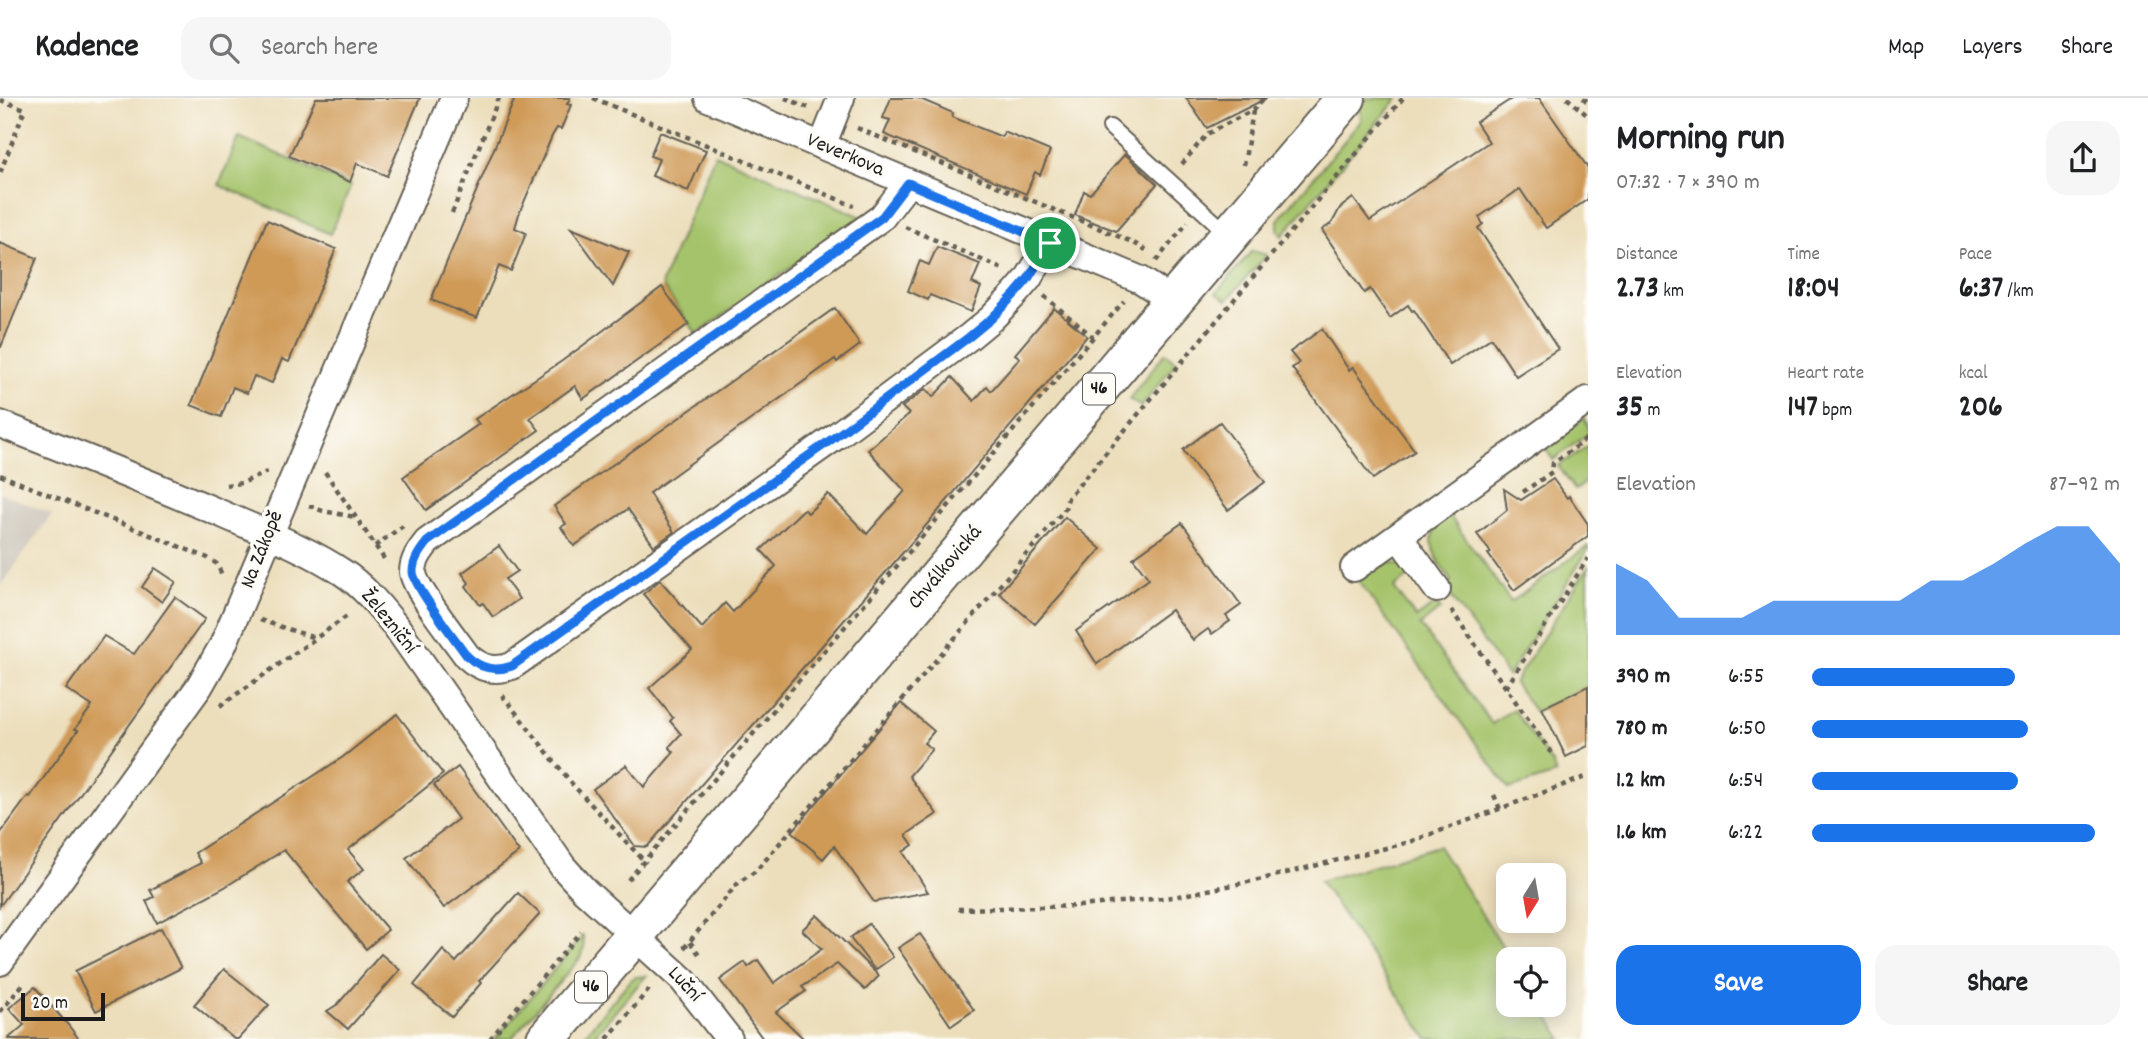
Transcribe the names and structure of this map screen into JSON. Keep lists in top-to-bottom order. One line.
{"streets":{"main road":["46","Chválkovická"],"street":["Veverkova","Na Zákopě","Železniční","Luční"]},"crossings":[["Veverkova","Chválkovická"],["Na Zákopě","Železniční"],["Chválkovická","Železniční"],["Chválkovická","Luční"],["Železniční","Luční"]],"scale_bar":"20 m","north":"bottom","page":{"header":"Kadence","search":"Search here","nav":["Map","Layers","Share"],"heading":["Morning run","07:32 · 7 × 390 m"],"stats":[["Distance","2.73 km"],["Time","18:04"],["Pace","6:37 /km"],["Elevation","35 m"],["Heart rate","147 bpm"],["kcal","206"]],"chart":["Elevation","87–92 m"],"list":[{"name":"390 m","note":"6:55"},{"name":"780 m","note":"6:50"},{"name":"1.2 km","note":"6:54"},{"name":"1.6 km","note":"6:22"}],"buttons":["Save","Share"],"scale":"20 m"}}
